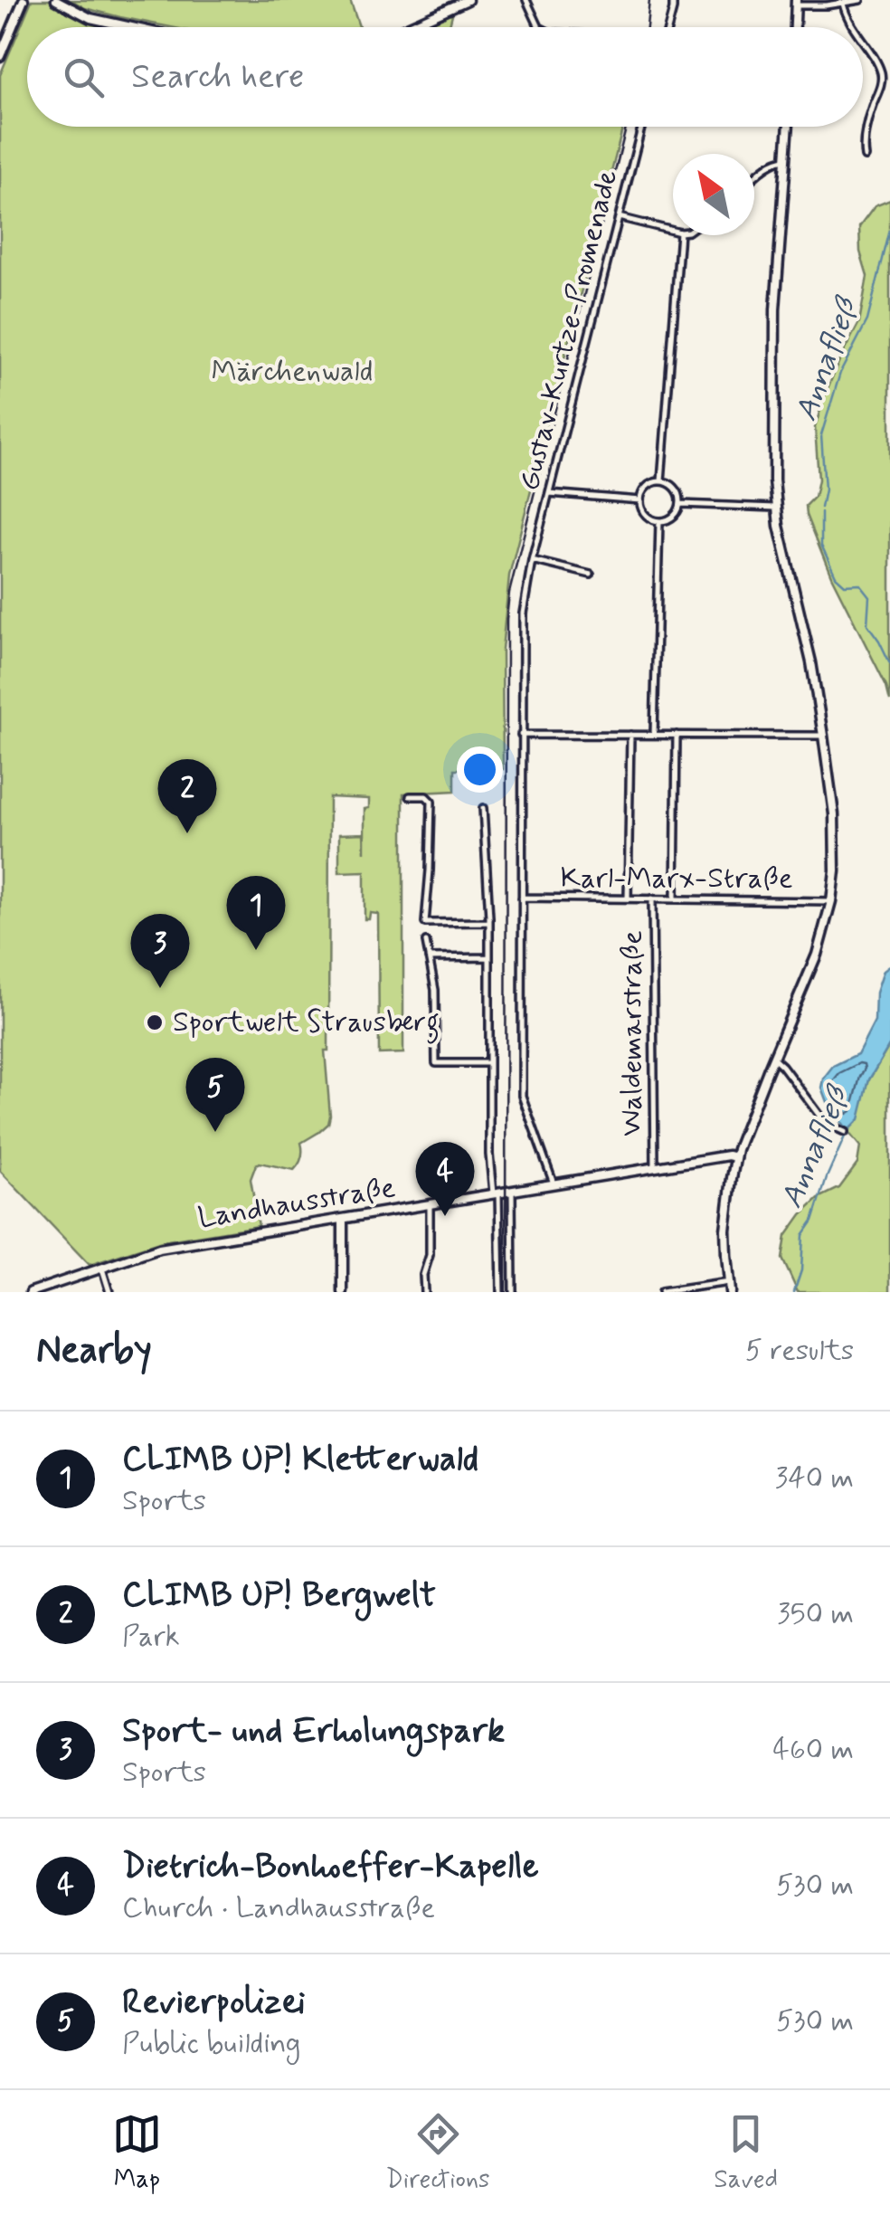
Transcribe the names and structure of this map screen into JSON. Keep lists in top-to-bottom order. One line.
{"streets":{"main road":["Landhausstraße"],"street":["Gustav-Kurtze-Promenade","Karl-Marx-Straße","Waldemarstraße"]},"crossings":[["Gustav-Kurtze-Promenade","Karl-Marx-Straße"],["Gustav-Kurtze-Promenade","Landhausstraße"],["Karl-Marx-Straße","Waldemarstraße"],["Waldemarstraße","Landhausstraße"]],"water":["Annafließ"],"parks":["Märchenwald"],"places":["Sportwelt Strausberg"],"north":"top left","page":{"search":"Search here","pins":["2","1","3","5","4"],"heading":["Nearby","5 results"],"list":[{"mark":"1","name":"CLIMB UP! Kletterwald","note":"Sports","value":"340 m"},{"mark":"2","name":"CLIMB UP! Bergwelt","note":"Park","value":"350 m"},{"mark":"3","name":"Sport- und Erholungspark","note":"Sports","value":"460 m"},{"mark":"4","name":"Dietrich-Bonhoeffer-Kapelle","note":"Church · Landhausstraße","value":"530 m"},{"mark":"5","name":"Revierpolizei","note":"Public building","value":"530 m"}],"nav":["Map","Directions","Saved"]}}
